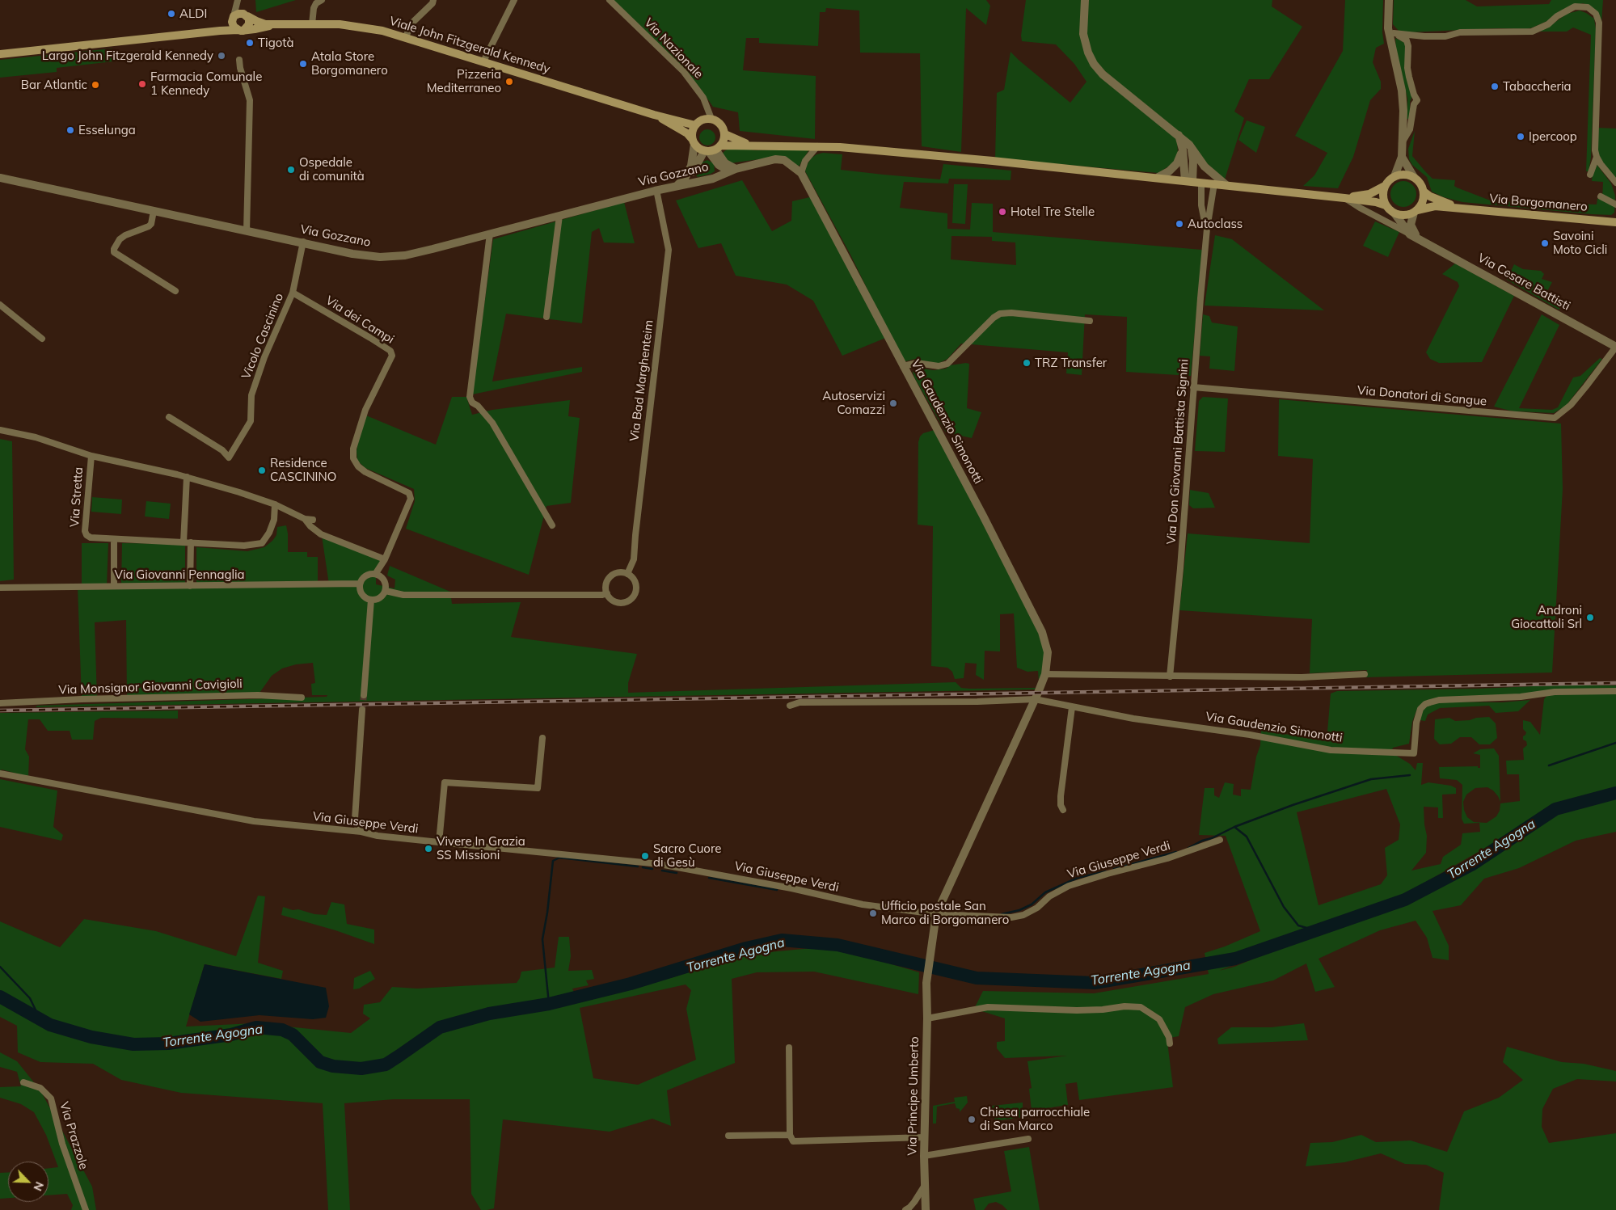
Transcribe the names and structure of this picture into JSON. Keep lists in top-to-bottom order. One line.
{"streets":{"main road":["Viale John Fitzgerald Kennedy","Via Borgomanero"],"street":["Via Nazionale","Via Gozzano","Via Cesare Battisti","Via dei Campi","Vicolo Cascinino","Via Bad Marghenteim","Via Donatori di Sangue","Via Gaudenzio Simonotti","Via Don Giovanni Battista Signini","Via Stretta","Via Giovanni Pennaglia","Via Monsignor Giovanni Cavigioli","Via Giuseppe Verdi","Via Principe Umberto","Via Prazzole"]},"crossings":[["Viale John Fitzgerald Kennedy","Via Nazionale"],["Via Gozzano","Vicolo Cascinino"],["Via Gozzano","Via Bad Marghenteim"],["Via Gozzano","Via Gaudenzio Simonotti"],["Via Cesare Battisti","Via Donatori di Sangue"],["Via dei Campi","Vicolo Cascinino"],["Via dei Campi","Via Giovanni Pennaglia"],["Via Donatori di Sangue","Via Don Giovanni Battista Signini"],["Via Gaudenzio Simonotti","Via Giuseppe Verdi"],["Via Gaudenzio Simonotti","Via Principe Umberto"]],"water":["Torrente Agogna"],"places":["ALDI","Tigotà","Largo John Fitzgerald Kennedy","Atala Store Borgomanero","Pizzeria Mediterraneo","Farmacia Comunale 1 Kennedy","Bar Atlantic","Tabaccheria","Esselunga","Ipercoop","Ospedale di comunità","Hotel Tre Stelle","Autoclass","Savoini Moto Cicli","TRZ Transfer","Autoservizi Comazzi","Residence CASCININO","Androni Giocattoli Srl","Vivere In Grazia SS Missioni","Sacro Cuore di Gesù","Ufficio postale San Marco di Borgomanero","Chiesa parrocchiale di San Marco"],"north":"bottom right"}
